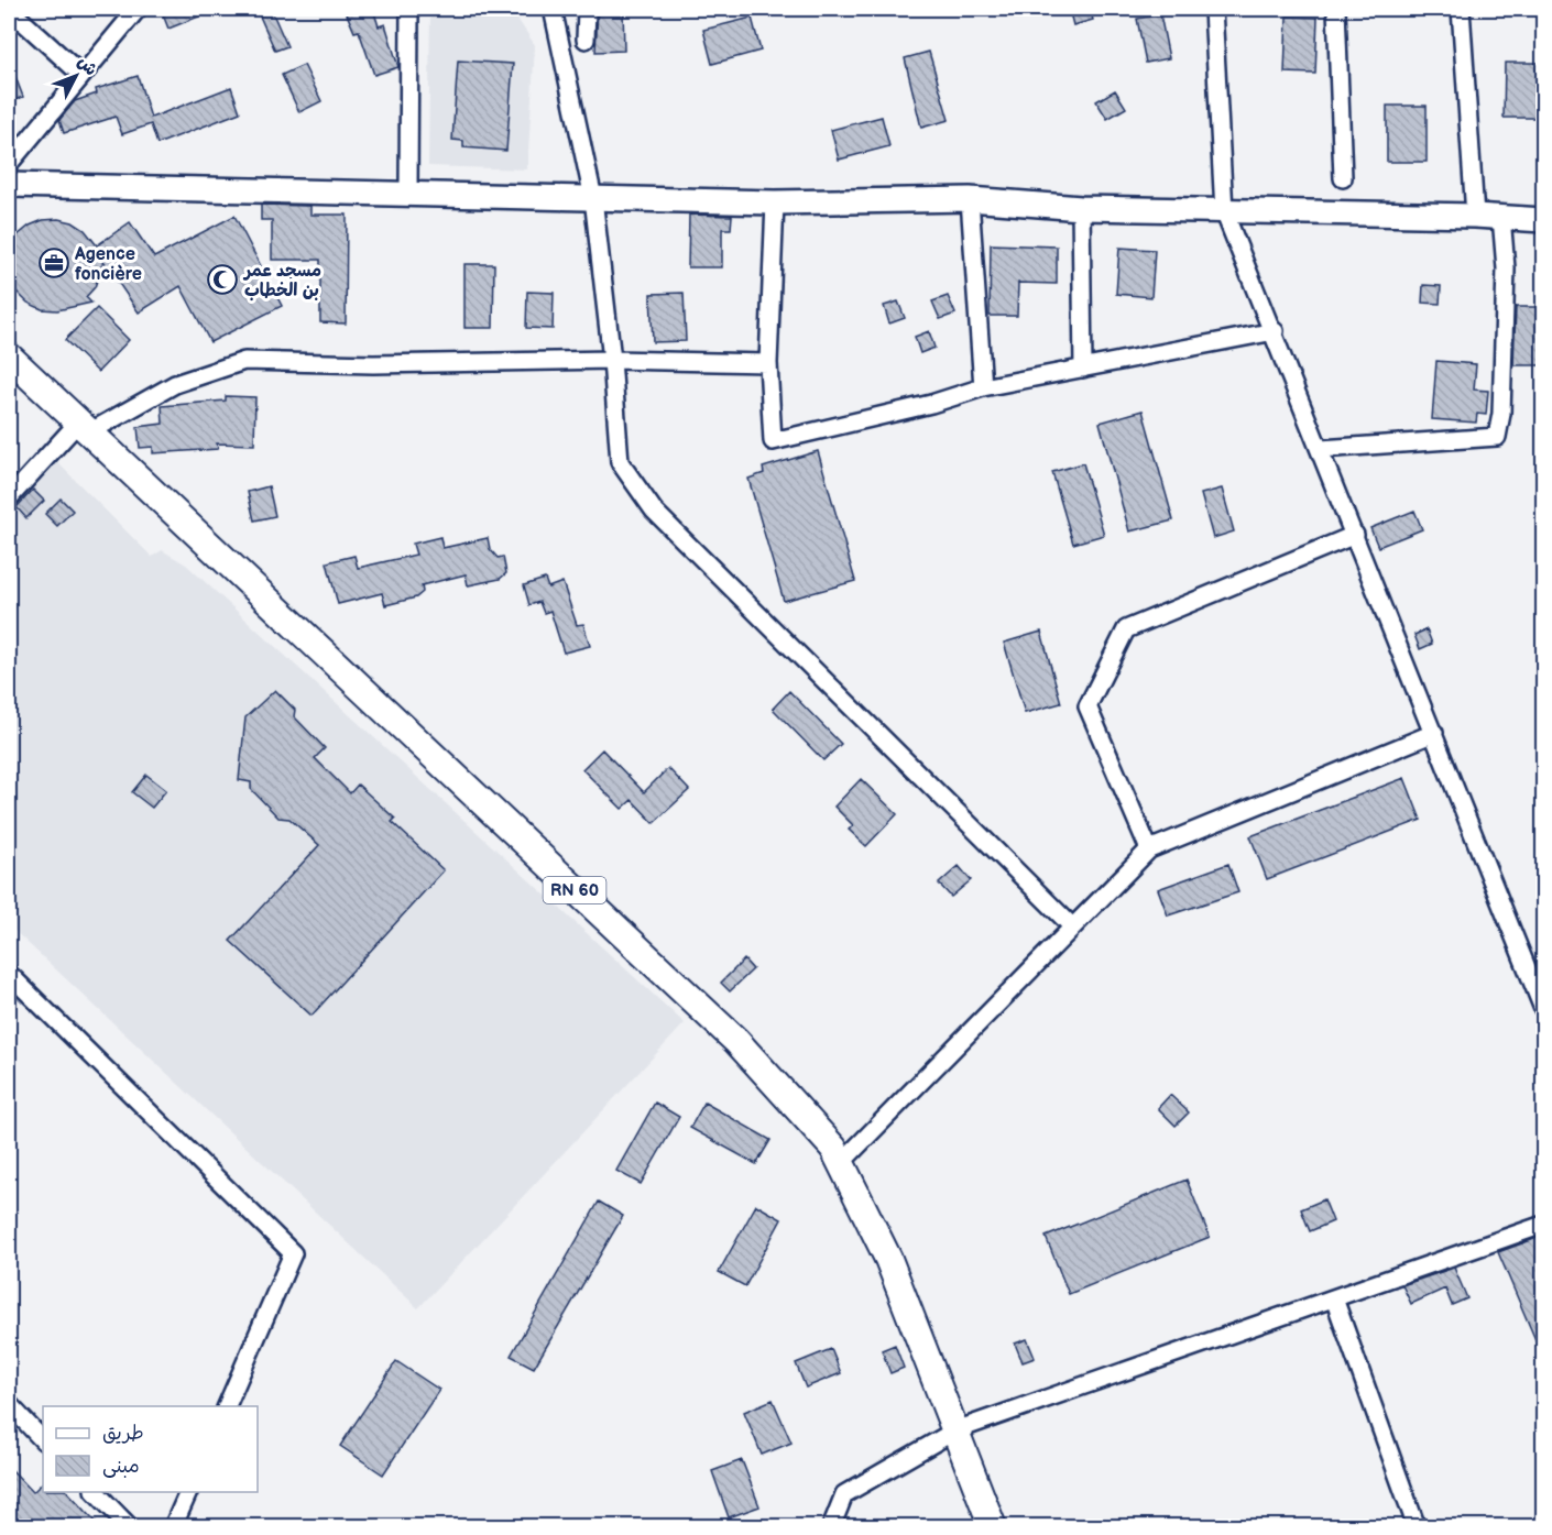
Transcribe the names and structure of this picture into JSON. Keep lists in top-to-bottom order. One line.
{"streets":{"main road":["RN 60"]},"places":{"office":["Agence foncière"],"mosque":["مسجد عمر بن الخطاب"]},"legend":["طريق","مبنى"],"north":"top right"}
